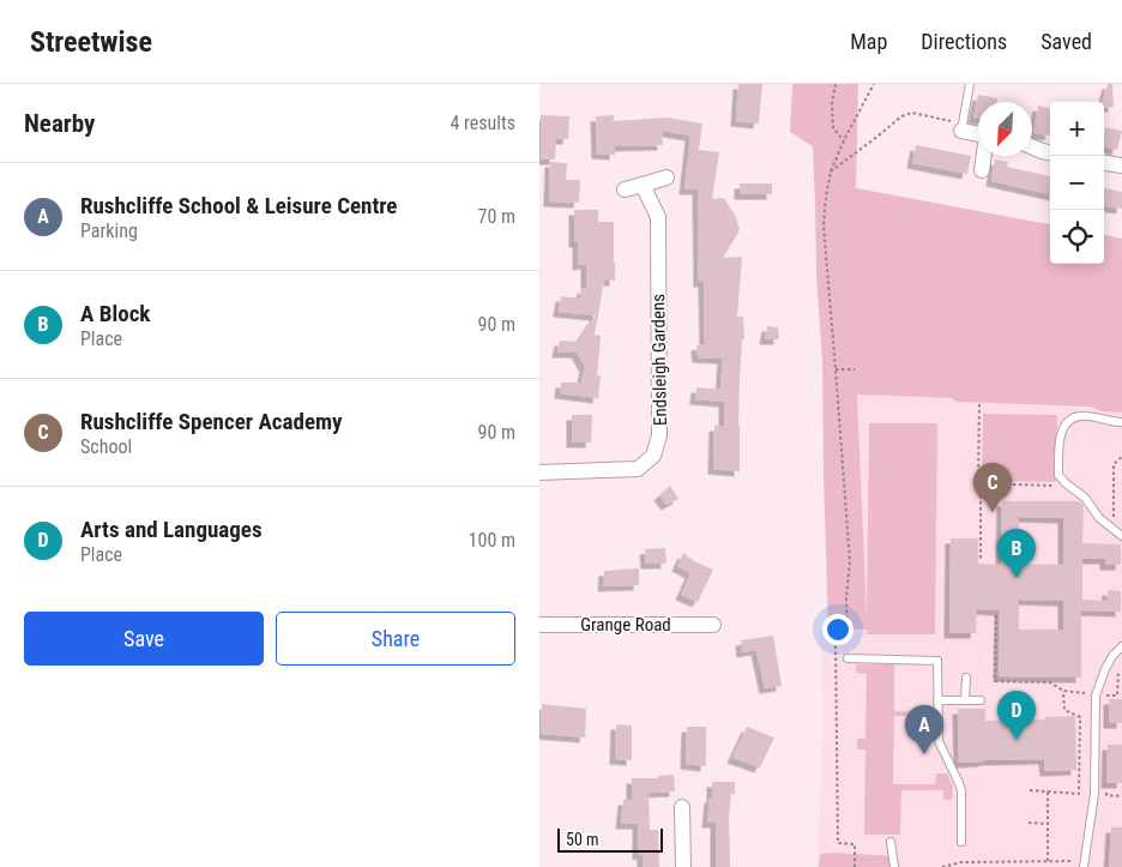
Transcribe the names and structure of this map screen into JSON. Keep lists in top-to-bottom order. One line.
{"streets":{"street":["Endsleigh Gardens","Grange Road"]},"scale_bar":"50 m","north":"bottom left","page":{"header":"Streetwise","nav":["Map","Directions","Saved"],"heading":["Nearby","4 results"],"map_buttons":["+","−"],"list":[{"mark":"A","name":"Rushcliffe School & Leisure Centre","note":"Parking","value":"70 m"},{"mark":"B","name":"A Block","note":"Place","value":"90 m"},{"mark":"C","name":"Rushcliffe Spencer Academy","note":"School","value":"90 m"},{"mark":"D","name":"Arts and Languages","note":"Place","value":"100 m"}],"pins":["C","B","D","A"],"buttons":["Save","Share"],"scale":"50 m"}}
